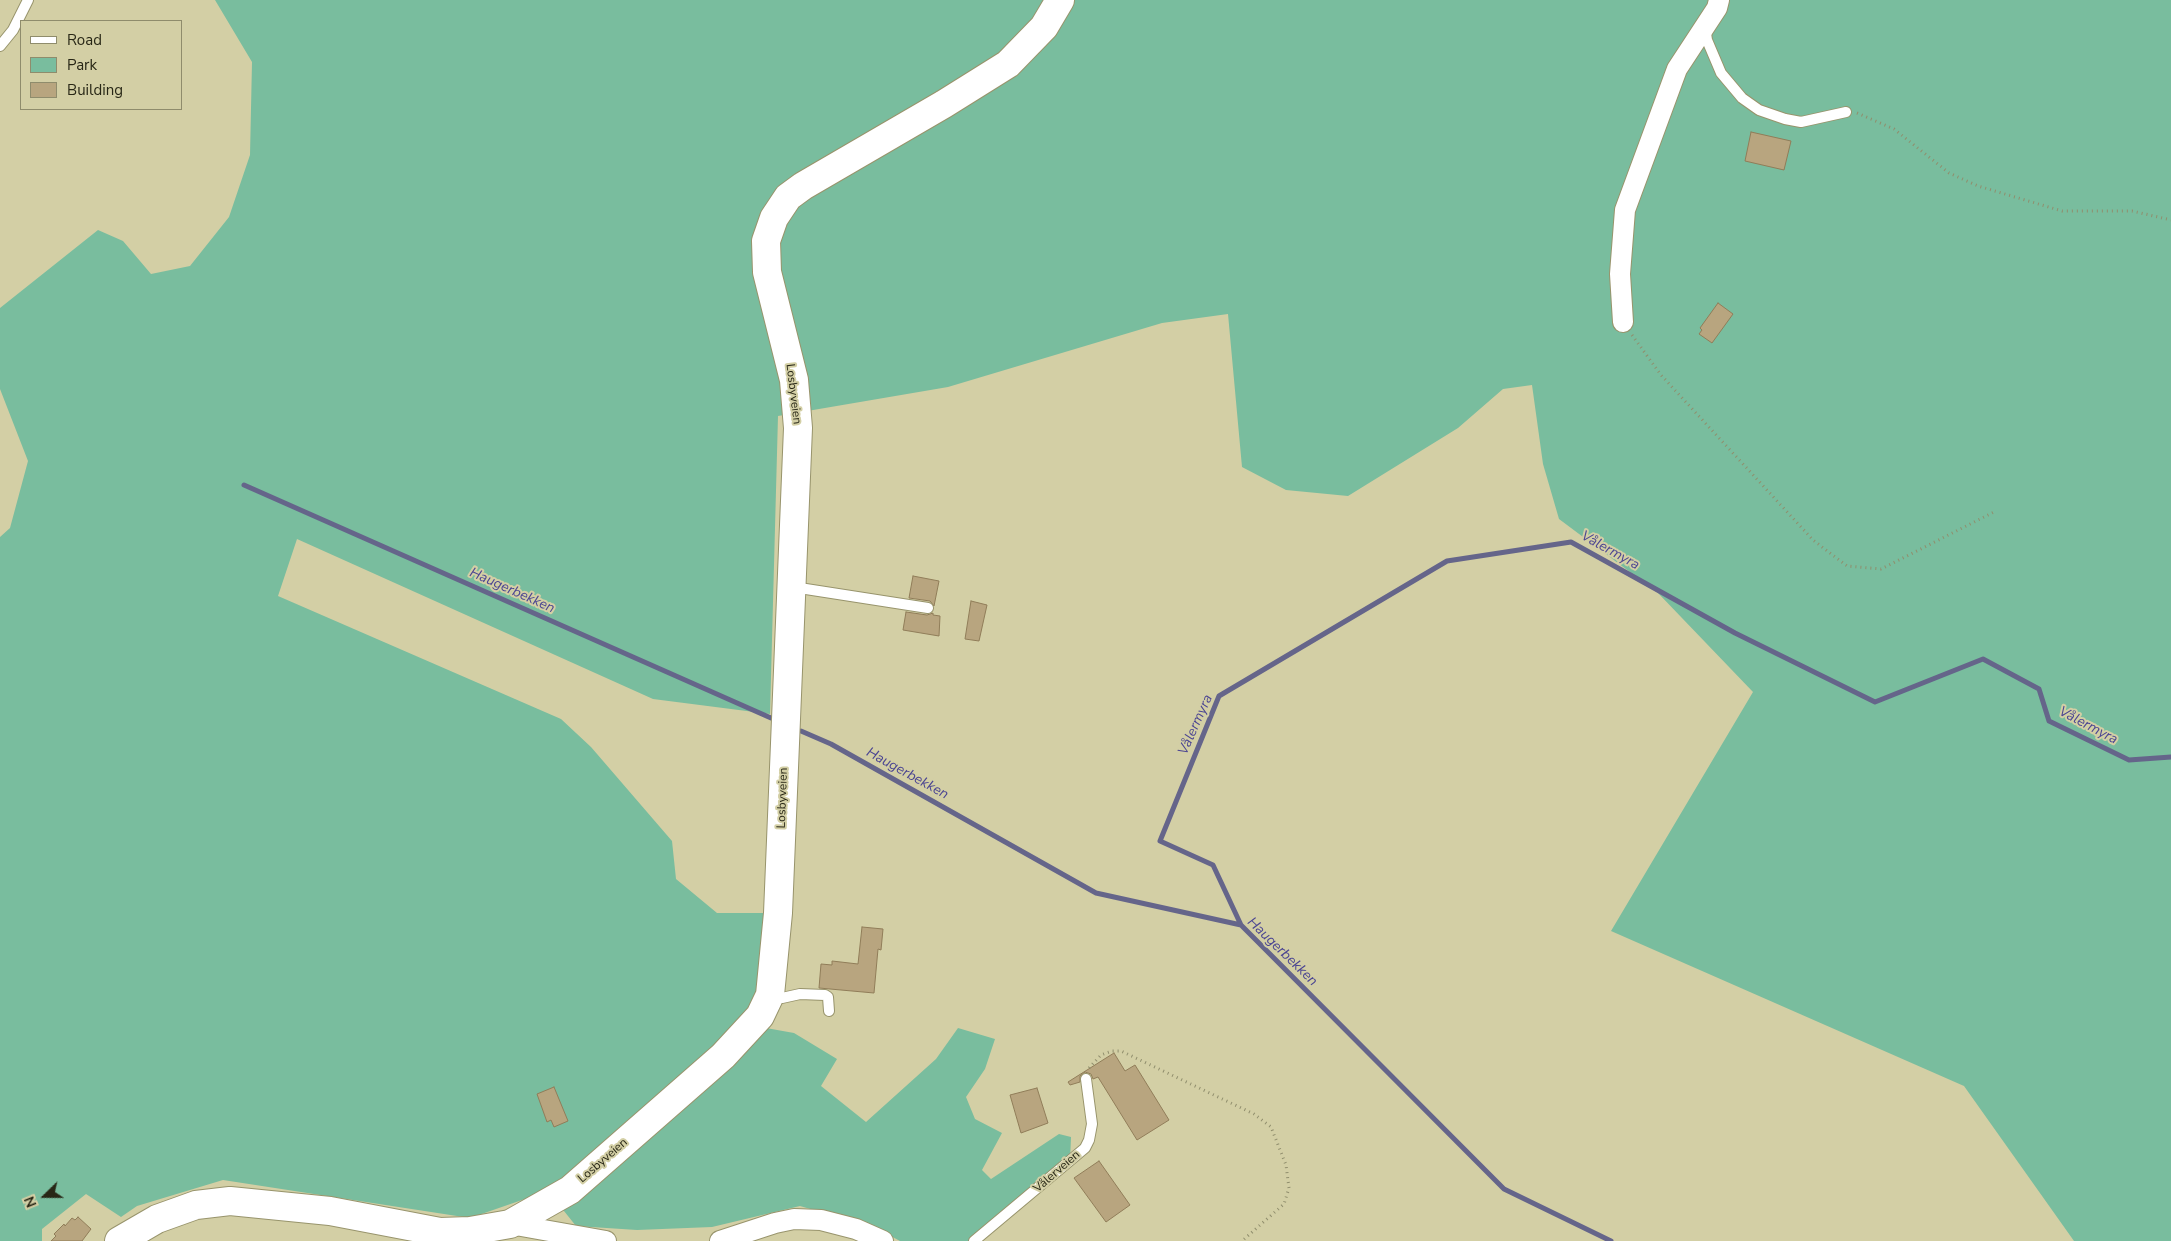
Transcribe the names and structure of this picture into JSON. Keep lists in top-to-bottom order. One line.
{"streets":{"main road":["Losbyveien"],"lane":["Vålerveien"]},"water":["Vålermyra","Haugerbekken"],"legend":["Road","Park","Building"],"north":"left"}
